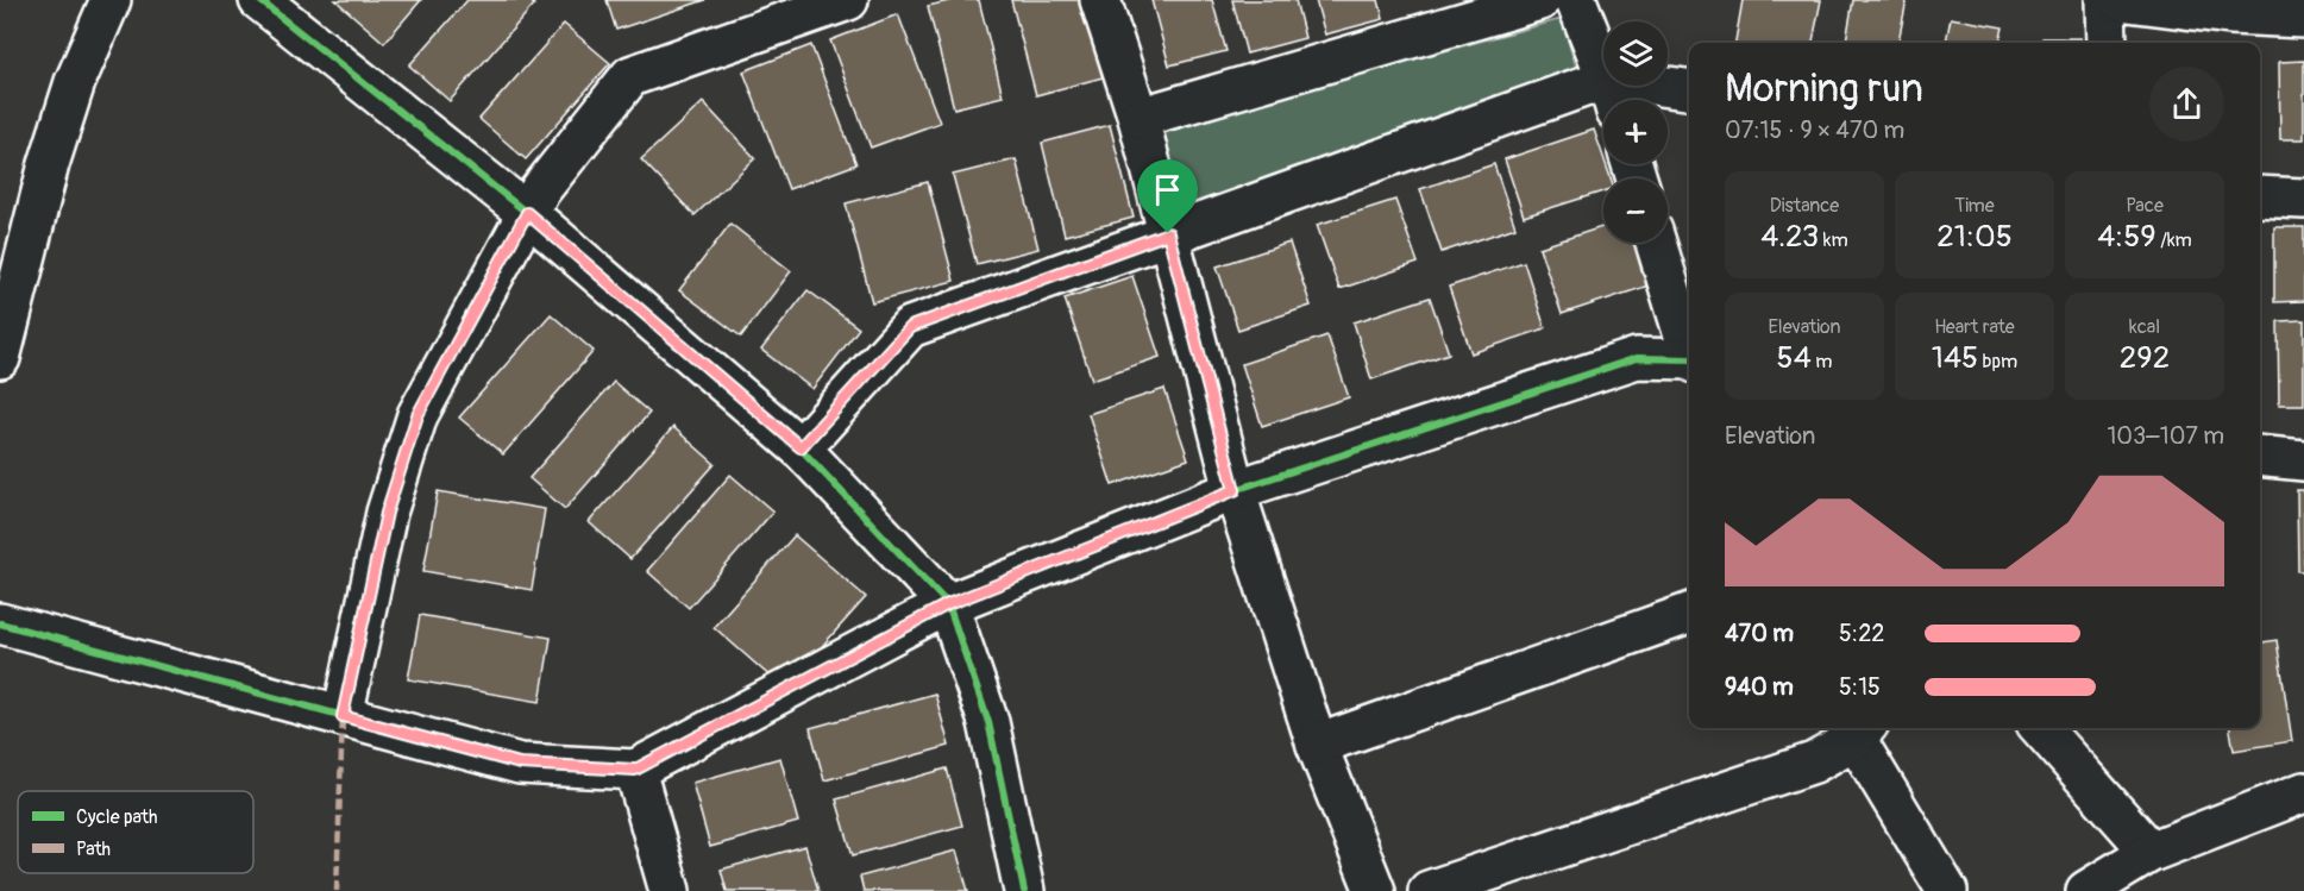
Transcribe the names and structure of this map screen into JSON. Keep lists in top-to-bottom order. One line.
{"legend":["Cycle path","Path"],"page":{"map_buttons":["+","−"],"heading":["Morning run","07:15 · 9 × 470 m"],"stats":[["Distance","4.23 km"],["Time","21:05"],["Pace","4:59 /km"],["Elevation","54 m"],["Heart rate","145 bpm"],["kcal","292"]],"chart":["Elevation","103–107 m"],"list":[{"name":"470 m","note":"5:22"},{"name":"940 m","note":"5:15"}]}}
